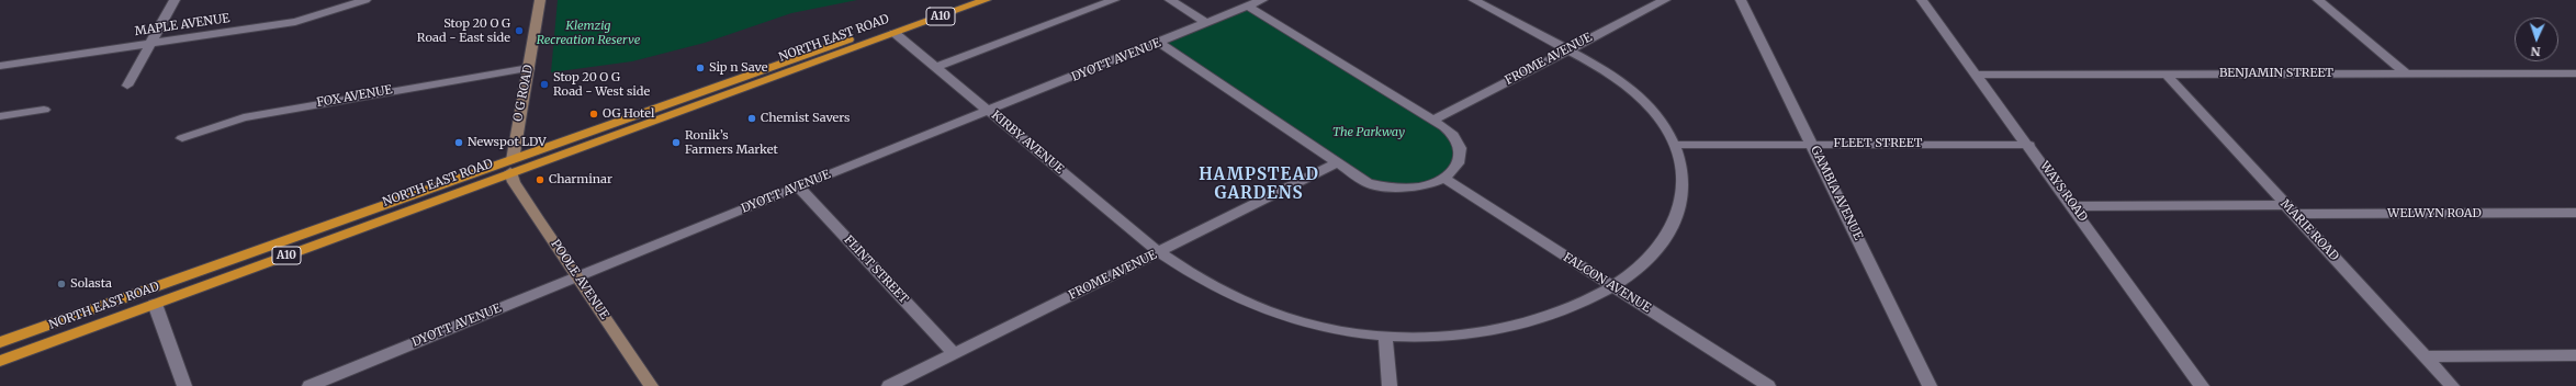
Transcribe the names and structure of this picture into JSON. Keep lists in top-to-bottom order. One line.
{"streets":{"highway":["A10","NORTH EAST ROAD"],"street":["MAPLE AVENUE","FROME AVENUE","DYOTT AVENUE","BENJAMIN STREET","O G ROAD","FOX AVENUE","KIRBY AVENUE","FLEET STREET","WAYS ROAD","GAMBIA AVENUE","WELWYN ROAD","MARIE ROAD","FLINT STREET","POOLE AVENUE","FALCON AVENUE"]},"crossings":[["NORTH EAST ROAD","O G ROAD"],["NORTH EAST ROAD","KIRBY AVENUE"],["NORTH EAST ROAD","POOLE AVENUE"],["FROME AVENUE","KIRBY AVENUE"],["FROME AVENUE","FLINT STREET"],["DYOTT AVENUE","KIRBY AVENUE"],["DYOTT AVENUE","FLINT STREET"],["DYOTT AVENUE","POOLE AVENUE"],["BENJAMIN STREET","WAYS ROAD"],["BENJAMIN STREET","MARIE ROAD"],["O G ROAD","FOX AVENUE"],["O G ROAD","POOLE AVENUE"],["KIRBY AVENUE","FLEET STREET"],["KIRBY AVENUE","FALCON AVENUE"],["FLEET STREET","WAYS ROAD"],["FLEET STREET","GAMBIA AVENUE"],["WAYS ROAD","WELWYN ROAD"],["WELWYN ROAD","MARIE ROAD"]],"districts":["HAMPSTEAD GARDENS"],"parks":["Klemzig Recreation Reserve","The Parkway"],"places":["Stop 20 O G Road - East side","Sip n Save","Stop 20 O G Road - West side","OG Hotel","Chemist Savers","Newspot LDV","Ronik’s Farmers Market","Charminar","Solasta"],"north":"bottom"}
